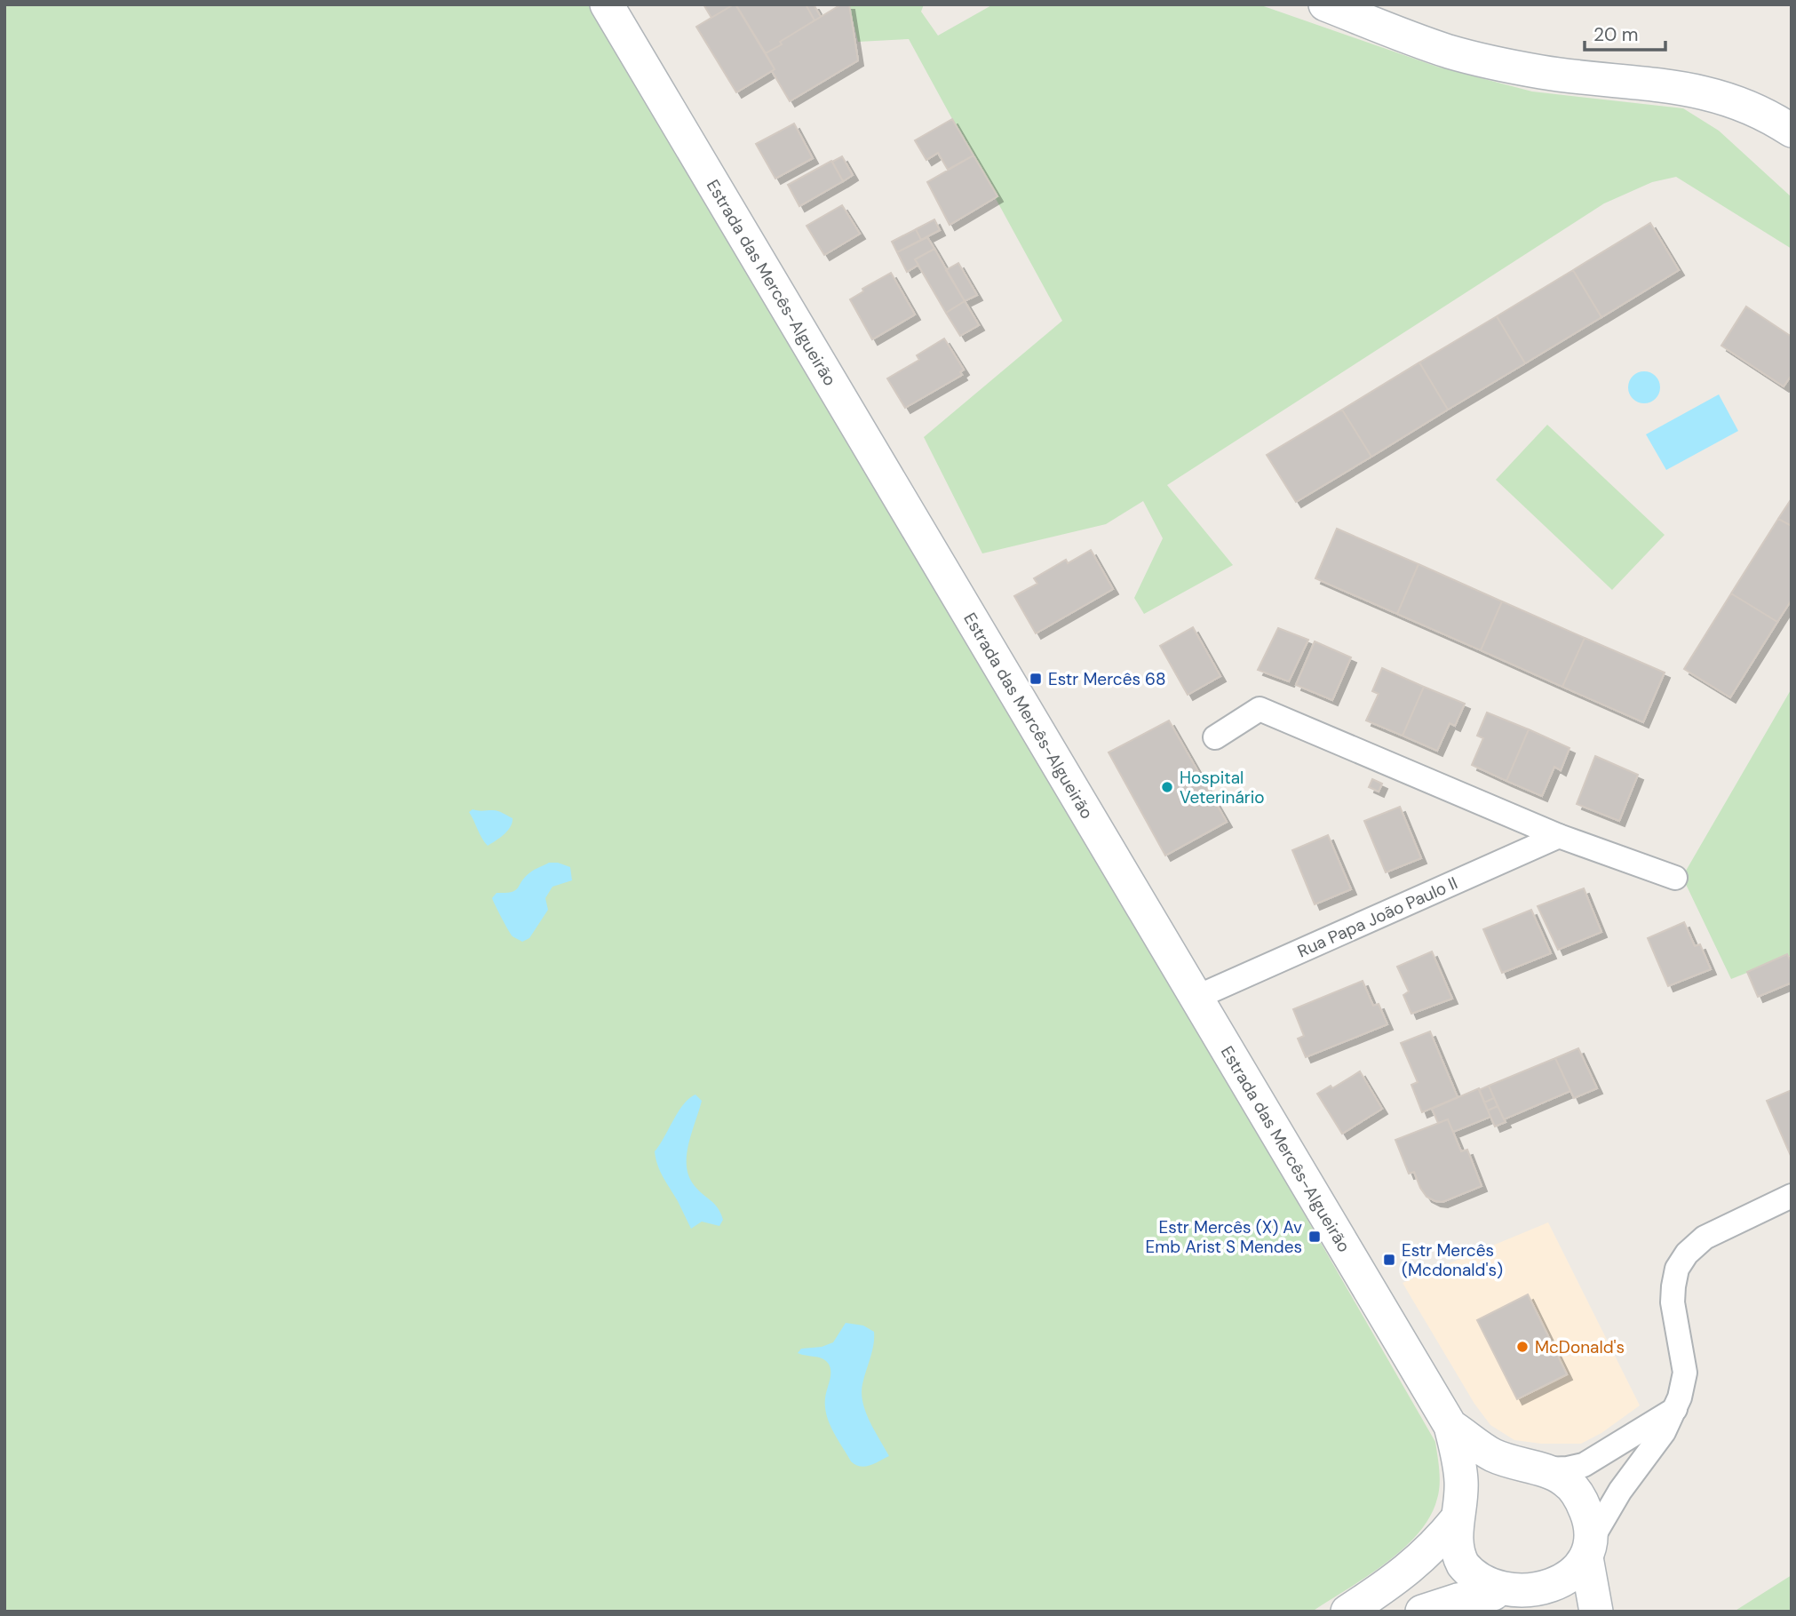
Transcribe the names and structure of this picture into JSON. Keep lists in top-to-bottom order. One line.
{"streets":{"street":["Estrada das Mercês-Algueirão","Rua Papa João Paulo II"]},"crossings":[["Estrada das Mercês-Algueirão","Rua Papa João Paulo II"]],"places":{"transit":["Estr Mercês 68","Estr Mercês (X) Av Emb Arist S Mendes","Estr Mercês (Mcdonald's)"],"other":["Hospital Veterinário","McDonald's"]},"scale_bar":"20 m"}
